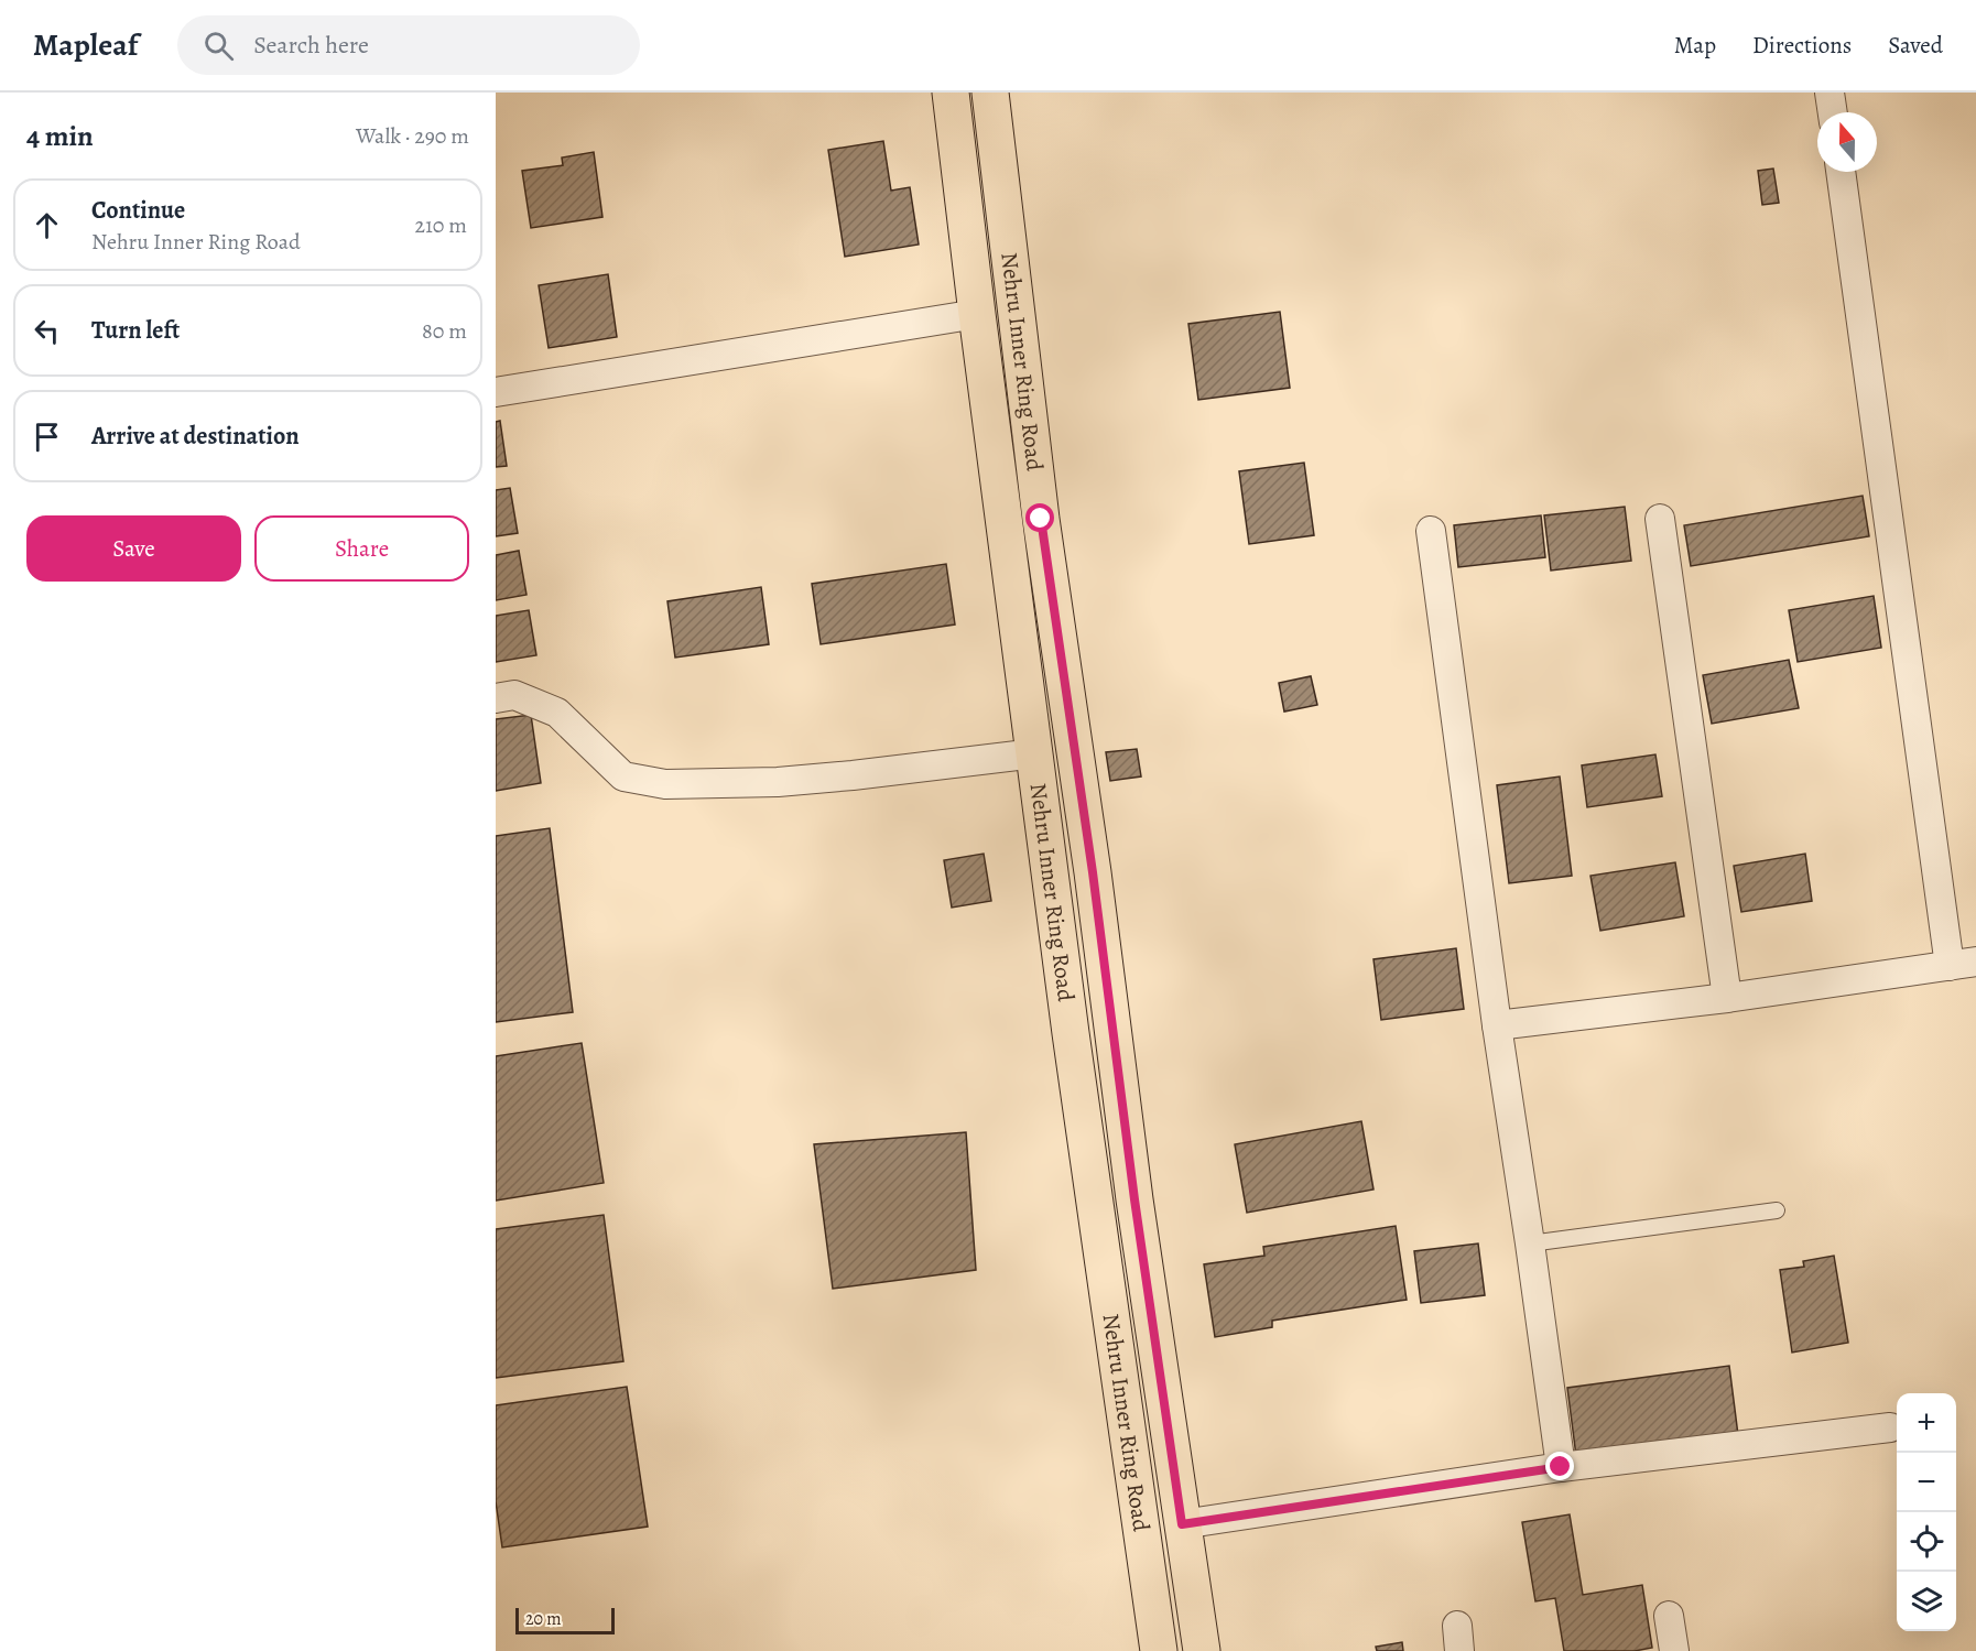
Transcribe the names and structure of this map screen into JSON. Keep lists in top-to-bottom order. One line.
{"streets":{"main road":["Nehru Inner Ring Road"]},"scale_bar":"20 m","north":"top","page":{"header":"Mapleaf","search":"Search here","nav":["Map","Directions","Saved"],"heading":["4 min","Walk · 290 m"],"list":[["Continue","Nehru Inner Ring Road","210 m"],["Turn left","80 m"],"Arrive at destination"],"buttons":["Save","Share"],"map_buttons":["+","−"],"scale":"20 m"}}
